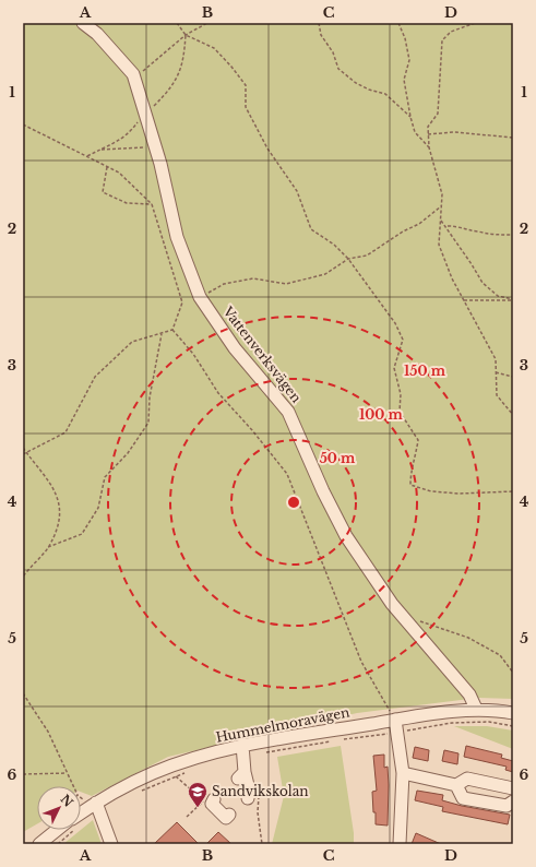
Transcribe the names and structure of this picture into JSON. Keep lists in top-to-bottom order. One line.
{"streets":{"street":["Vattenverksvägen","Hummelmoravägen"]},"crossings":[["Vattenverksvägen","Hummelmoravägen"]],"places":{"school or university":["Sandvikskolan"]},"north":"top right","grid":{"columns":["A","B","C","D"],"rows":["1","2","3","4","5","6"]},"rings":["150 m","100 m","50 m"]}
